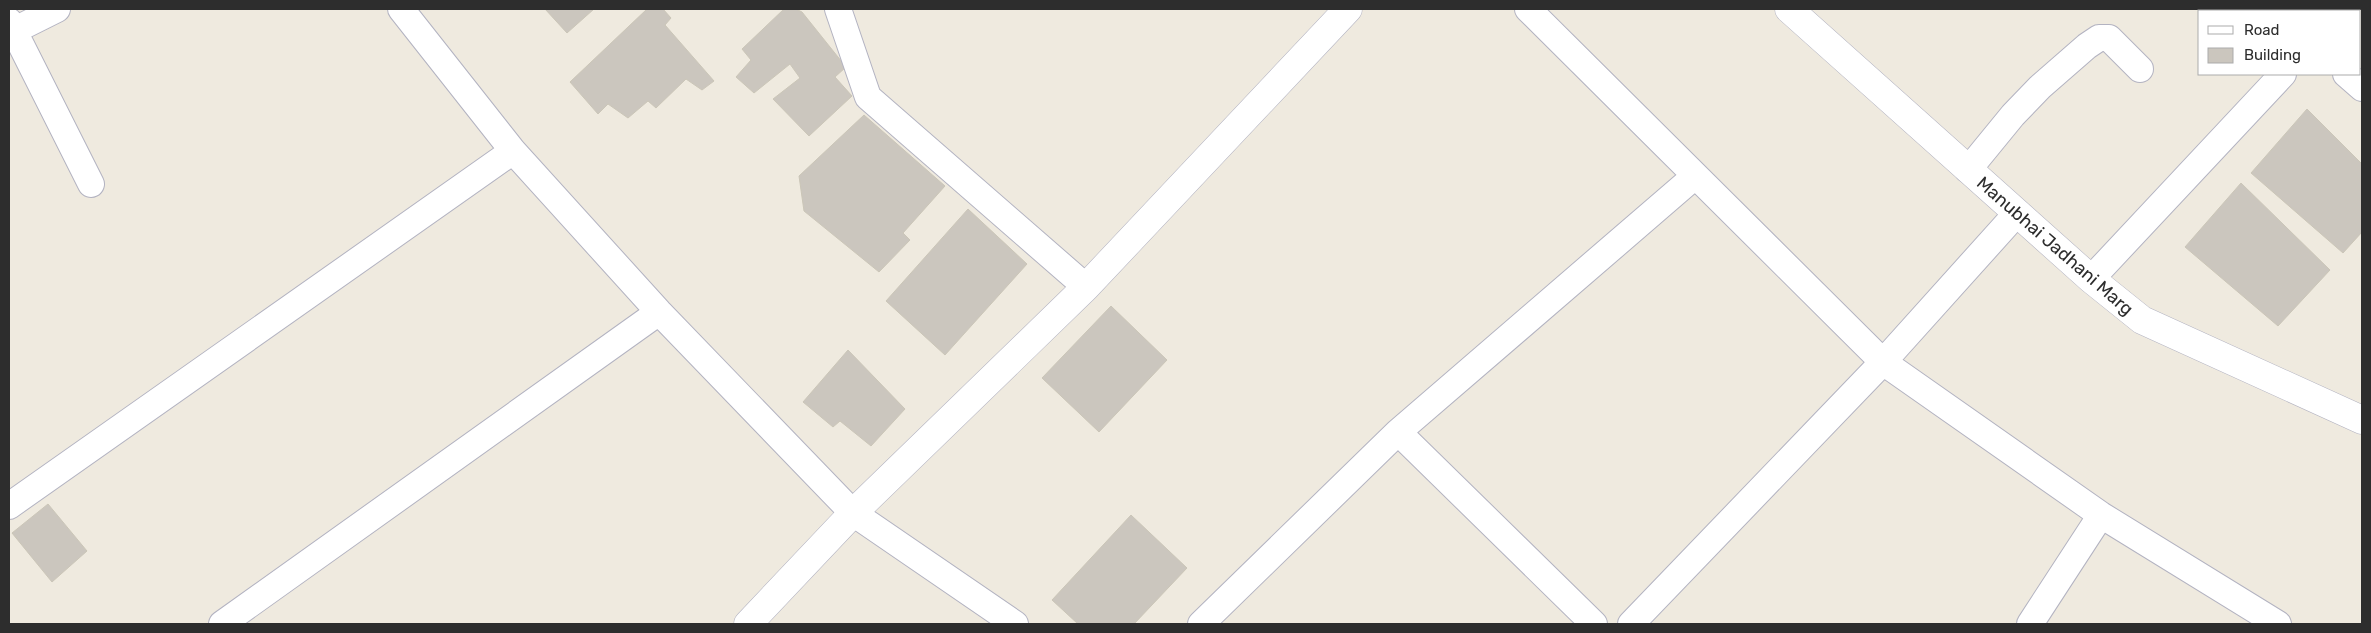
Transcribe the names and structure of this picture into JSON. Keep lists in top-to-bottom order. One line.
{"streets":{"street":["Manubhai Jadhani Marg"]},"legend":["Road","Building"]}
